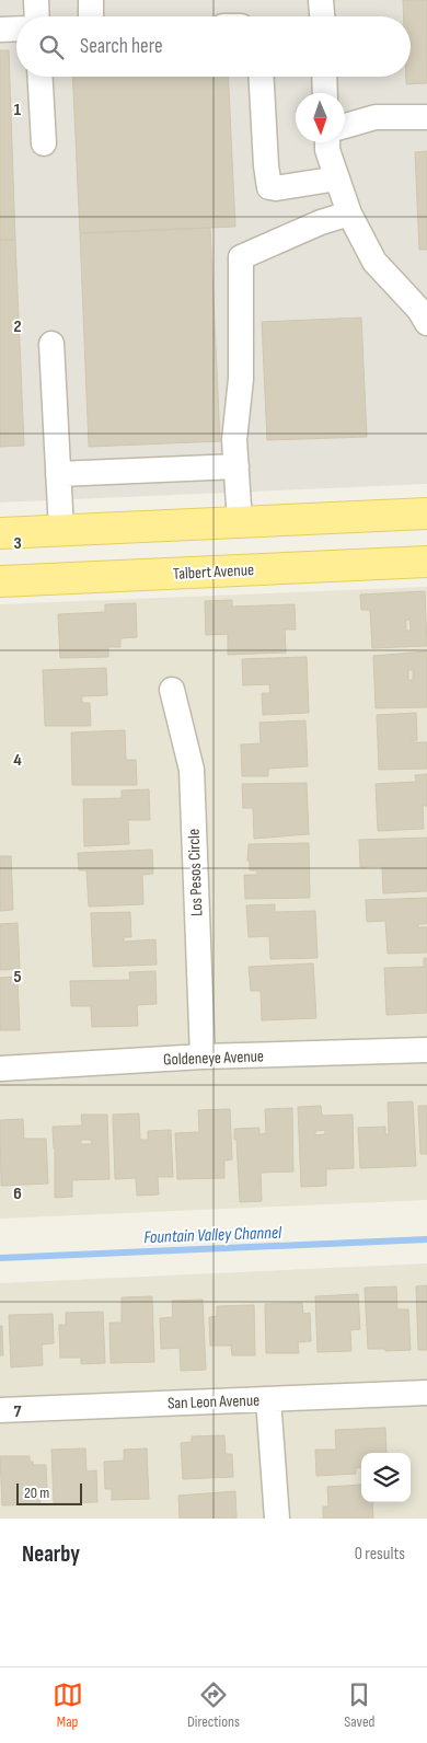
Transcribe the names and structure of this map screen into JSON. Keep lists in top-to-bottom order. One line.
{"streets":{"main road":["Talbert Avenue"],"street":["Los Pesos Circle","Goldeneye Avenue","San Leon Avenue"]},"crossings":[["Los Pesos Circle","Goldeneye Avenue"]],"water":["Fountain Valley Channel"],"scale_bar":"20 m","north":"bottom","page":{"search":"Search here","scale":"20 m","heading":["Nearby","0 results"],"nav":["Map","Directions","Saved"]},"grid":{"rows":["1","2","3","4","5","6","7"]}}
